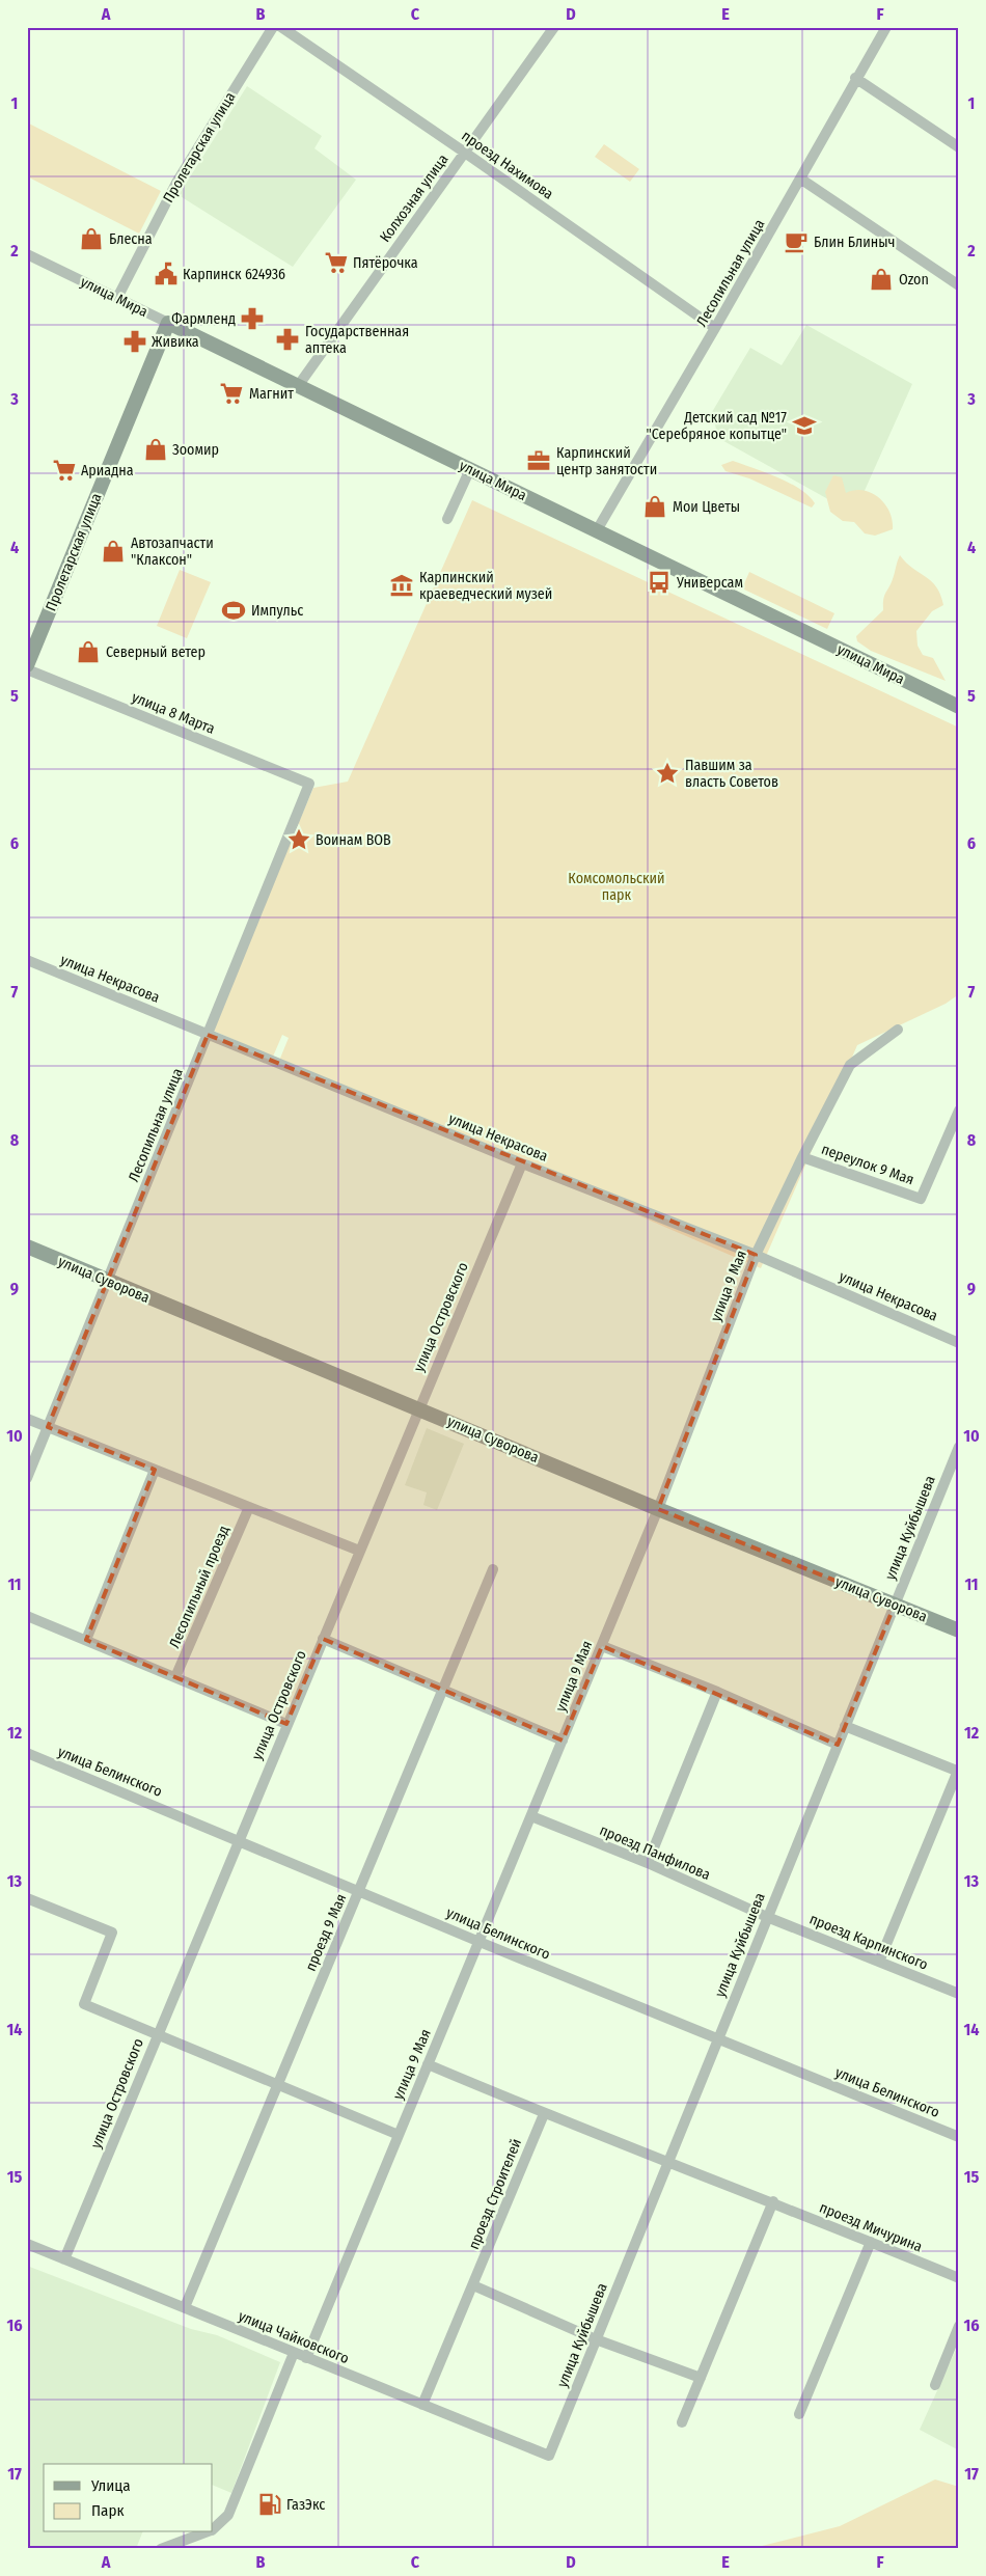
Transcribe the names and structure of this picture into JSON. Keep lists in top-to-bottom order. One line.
{"streets":{"main road":["Пролетарская улица","улица Мира","улица Суворова"],"street":["проезд Нахимова","Колхозная улица","Лесопильная улица","улица 8 Марта","улица Некрасова","переулок 9 Мая","улица 9 Мая","улица Островского","улица Куйбышева","Лесопильный проезд","улица Белинского","проезд Панфилова","проезд 9 Мая","проезд Карпинского","проезд Строителей","проезд Мичурина","улица Чайковского"]},"crossings":[["Пролетарская улица","улица Мира"],["Пролетарская улица","улица 8 Марта"],["проезд Нахимова","Колхозная улица"],["проезд Нахимова","Лесопильная улица"],["Колхозная улица","улица Мира"],["Лесопильная улица","улица Мира"],["Лесопильная улица","улица 8 Марта"],["Лесопильная улица","улица Некрасова"],["Лесопильная улица","улица Суворова"],["улица Некрасова","улица 9 Мая"],["улица Некрасова","улица Островского"],["переулок 9 Мая","улица 9 Мая"],["улица Суворова","улица 9 Мая"],["улица Суворова","улица Островского"],["улица Суворова","улица Куйбышева"],["улица 9 Мая","улица Белинского"],["улица 9 Мая","проезд Панфилова"],["улица 9 Мая","улица Чайковского"],["улица Островского","улица Белинского"],["улица Островского","улица Чайковского"],["улица Куйбышева","улица Белинского"],["улица Куйбышева","проезд Панфилова"],["улица Куйбышева","проезд Карпинского"],["улица Куйбышева","проезд Мичурина"],["улица Куйбышева","улица Чайковского"],["улица Белинского","проезд 9 Мая"],["проезд Панфилова","проезд Карпинского"],["проезд 9 Мая","улица Чайковского"],["проезд Строителей","улица Чайковского"]],"parks":["Комсомольский парк"],"places":{"shop":["Блесна","Ozon","Зоомир","Мои Цветы","Автозапчасти \"Клаксон\"","Северный ветер"],"cafe":["Блин Блиныч"],"supermarket":["Пятёрочка","Магнит","Ариадна"],"public building":["Карпинск 624936"],"pharmacy":["Фармленд","Государственная аптека","Живика"],"school or university":["Детский сад №17 \"Серебряное копытце\""],"office":["Карпинский центр занятости"],"bus stop":["Универсам"],"museum":["Карпинский краеведческий музей"],"sports":["Импульс"],"place":["Павшим за власть Советов","Воинам ВОВ"],"fuel station":["ГазЭкс"]},"legend":["Улица","Парк"],"grid":{"columns":["A","B","C","D","E","F"],"rows":["1","2","3","4","5","6","7","8","9","10","11","12","13","14","15","16","17"]}}
